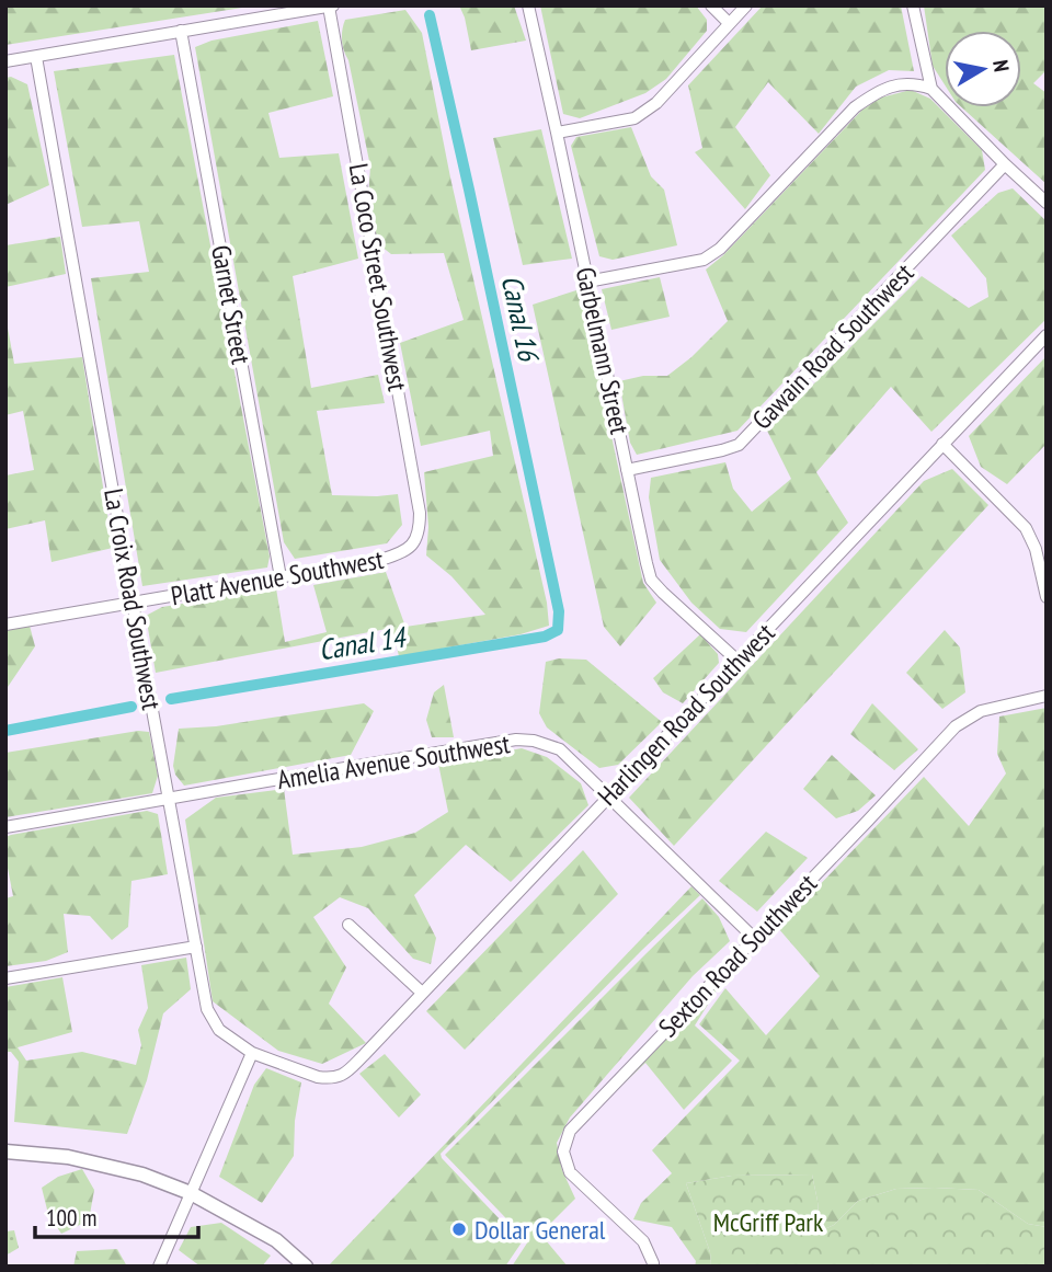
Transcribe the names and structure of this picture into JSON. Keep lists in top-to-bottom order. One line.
{"streets":{"street":["La Coco Street Southwest","Garnet Street","Gawain Road Southwest","Garbelmann Street","Platt Avenue Southwest","La Croix Road Southwest","Harlingen Road Southwest","Amelia Avenue Southwest","Sexton Road Southwest"]},"crossings":[["La Coco Street Southwest","Platt Avenue Southwest"],["Garnet Street","Platt Avenue Southwest"],["Gawain Road Southwest","Garbelmann Street"],["Garbelmann Street","Harlingen Road Southwest"],["Platt Avenue Southwest","La Croix Road Southwest"],["La Croix Road Southwest","Harlingen Road Southwest"],["La Croix Road Southwest","Amelia Avenue Southwest"],["Harlingen Road Southwest","Amelia Avenue Southwest"],["Amelia Avenue Southwest","Sexton Road Southwest"]],"water":["Canal 16","Canal 14"],"parks":["McGriff Park"],"places":["Dollar General"],"scale_bar":"100 m","north":"right"}
